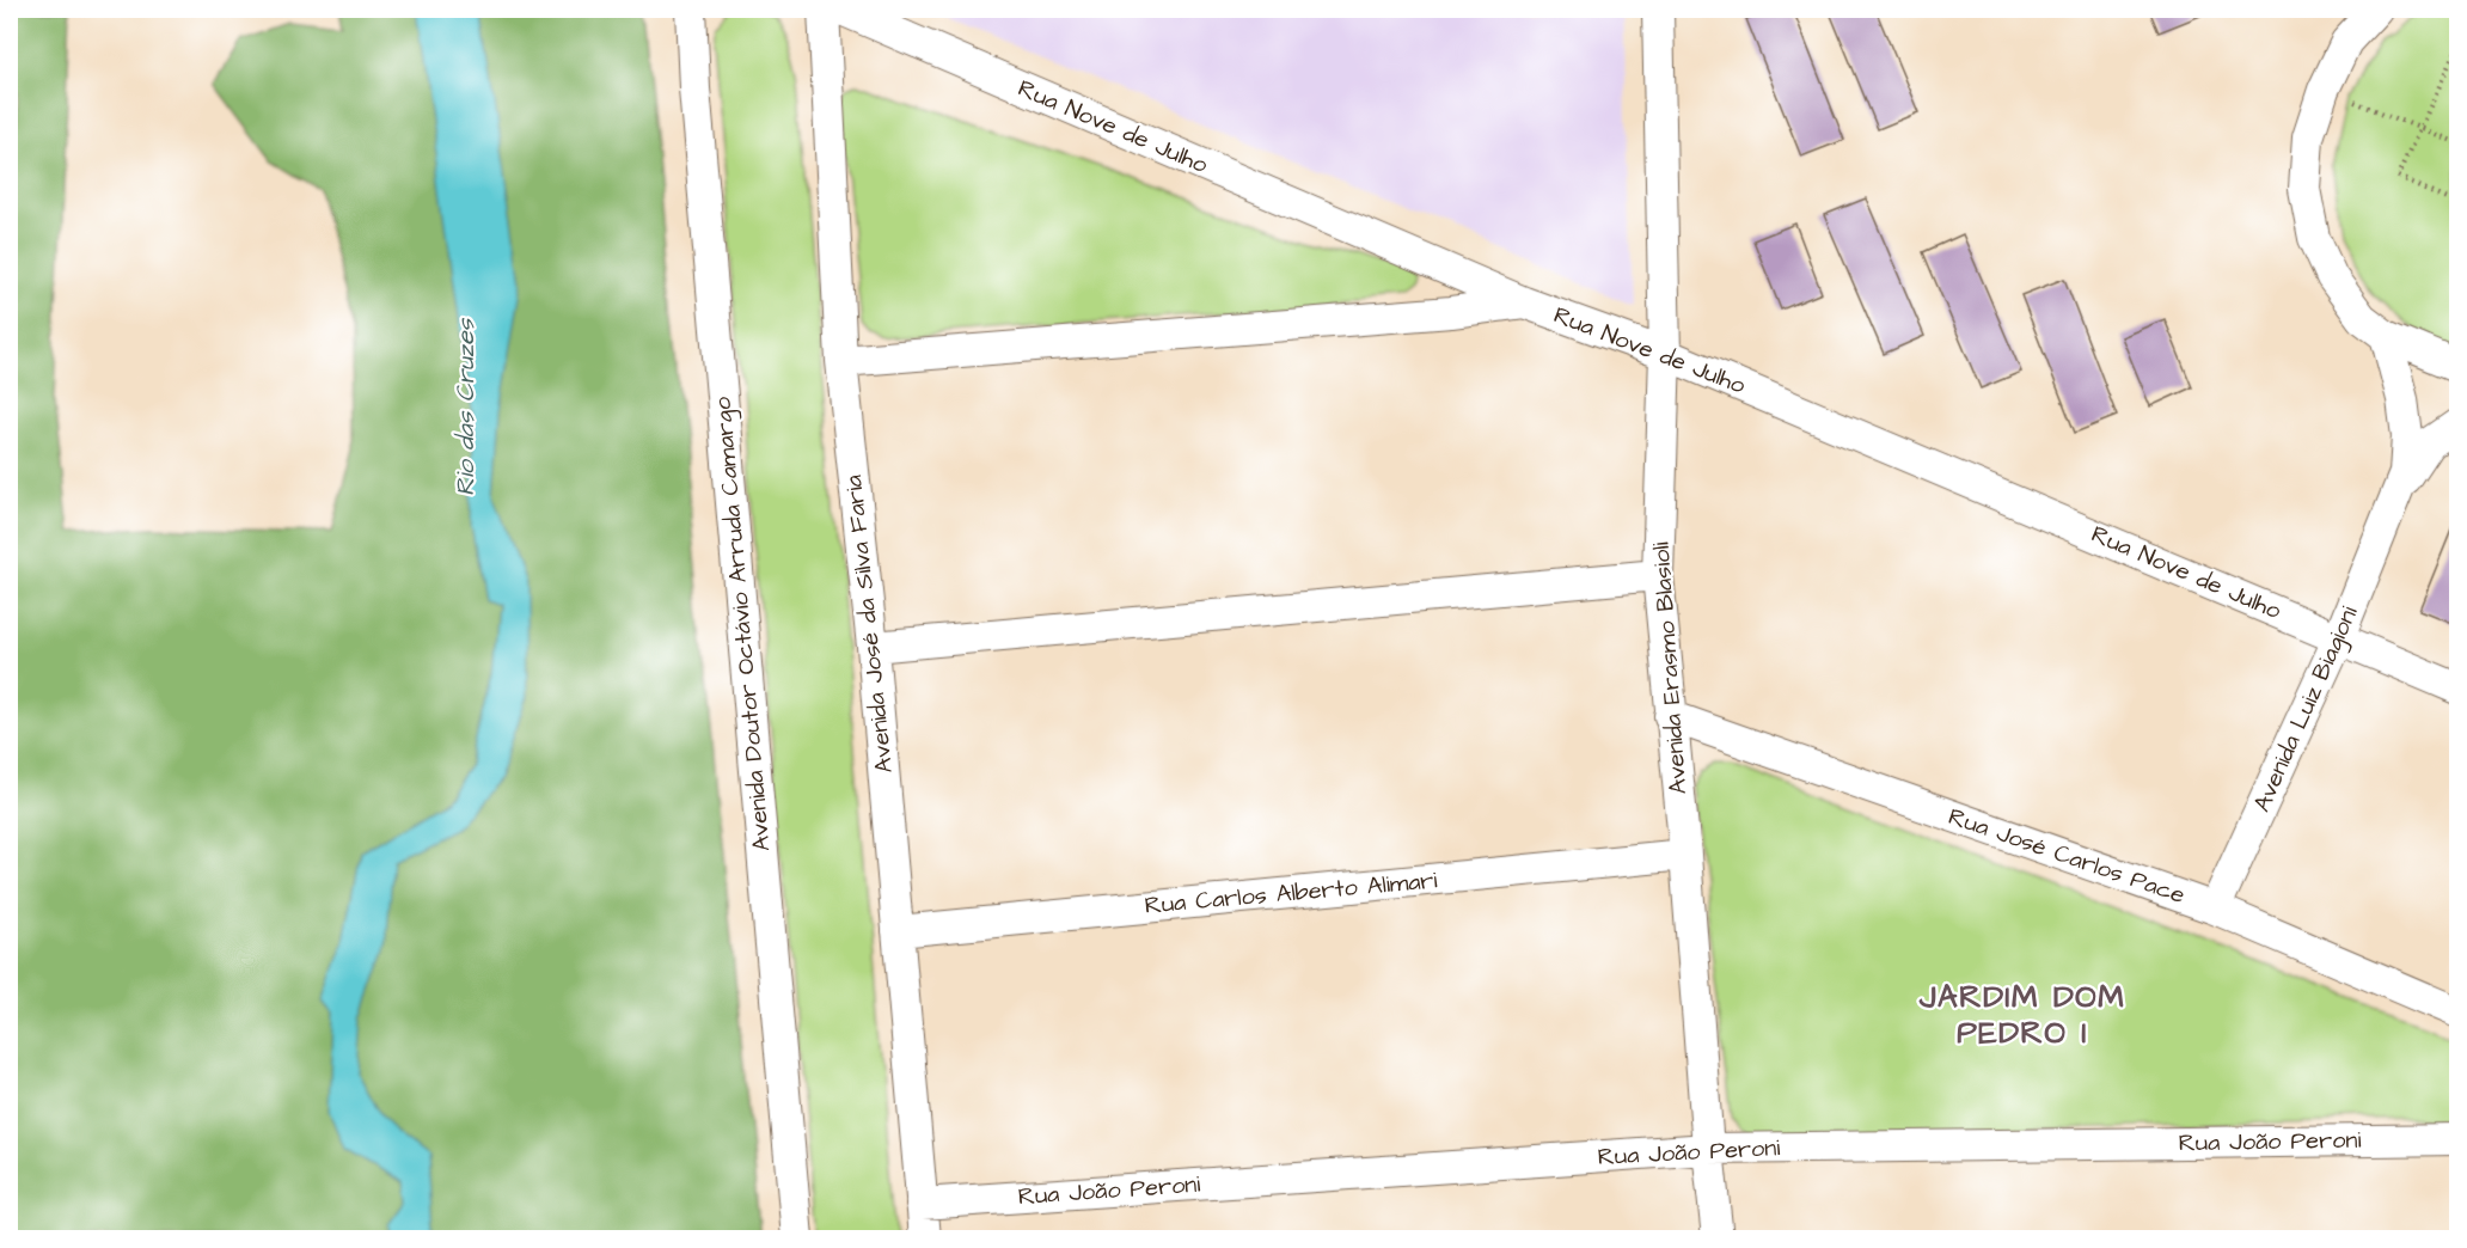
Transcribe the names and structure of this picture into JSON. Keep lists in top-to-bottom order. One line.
{"streets":{"street":["Rua Nove de Julho","Avenida Doutor Octávio Arruda Camargo","Avenida José da Silva Faria","Avenida Erasmo Blasioli","Avenida Luiz Biagioni","Rua José Carlos Pace","Rua Carlos Alberto Alimari","Rua João Peroni"]},"crossings":[["Rua Nove de Julho","Avenida Erasmo Blasioli"],["Rua Nove de Julho","Avenida Luiz Biagioni"],["Avenida José da Silva Faria","Rua Carlos Alberto Alimari"],["Avenida José da Silva Faria","Rua João Peroni"],["Avenida Erasmo Blasioli","Rua José Carlos Pace"],["Avenida Erasmo Blasioli","Rua Carlos Alberto Alimari"],["Avenida Erasmo Blasioli","Rua João Peroni"],["Avenida Luiz Biagioni","Rua José Carlos Pace"]],"districts":["JARDIM DOM PEDRO I"],"water":["Rio das Cruzes"]}
